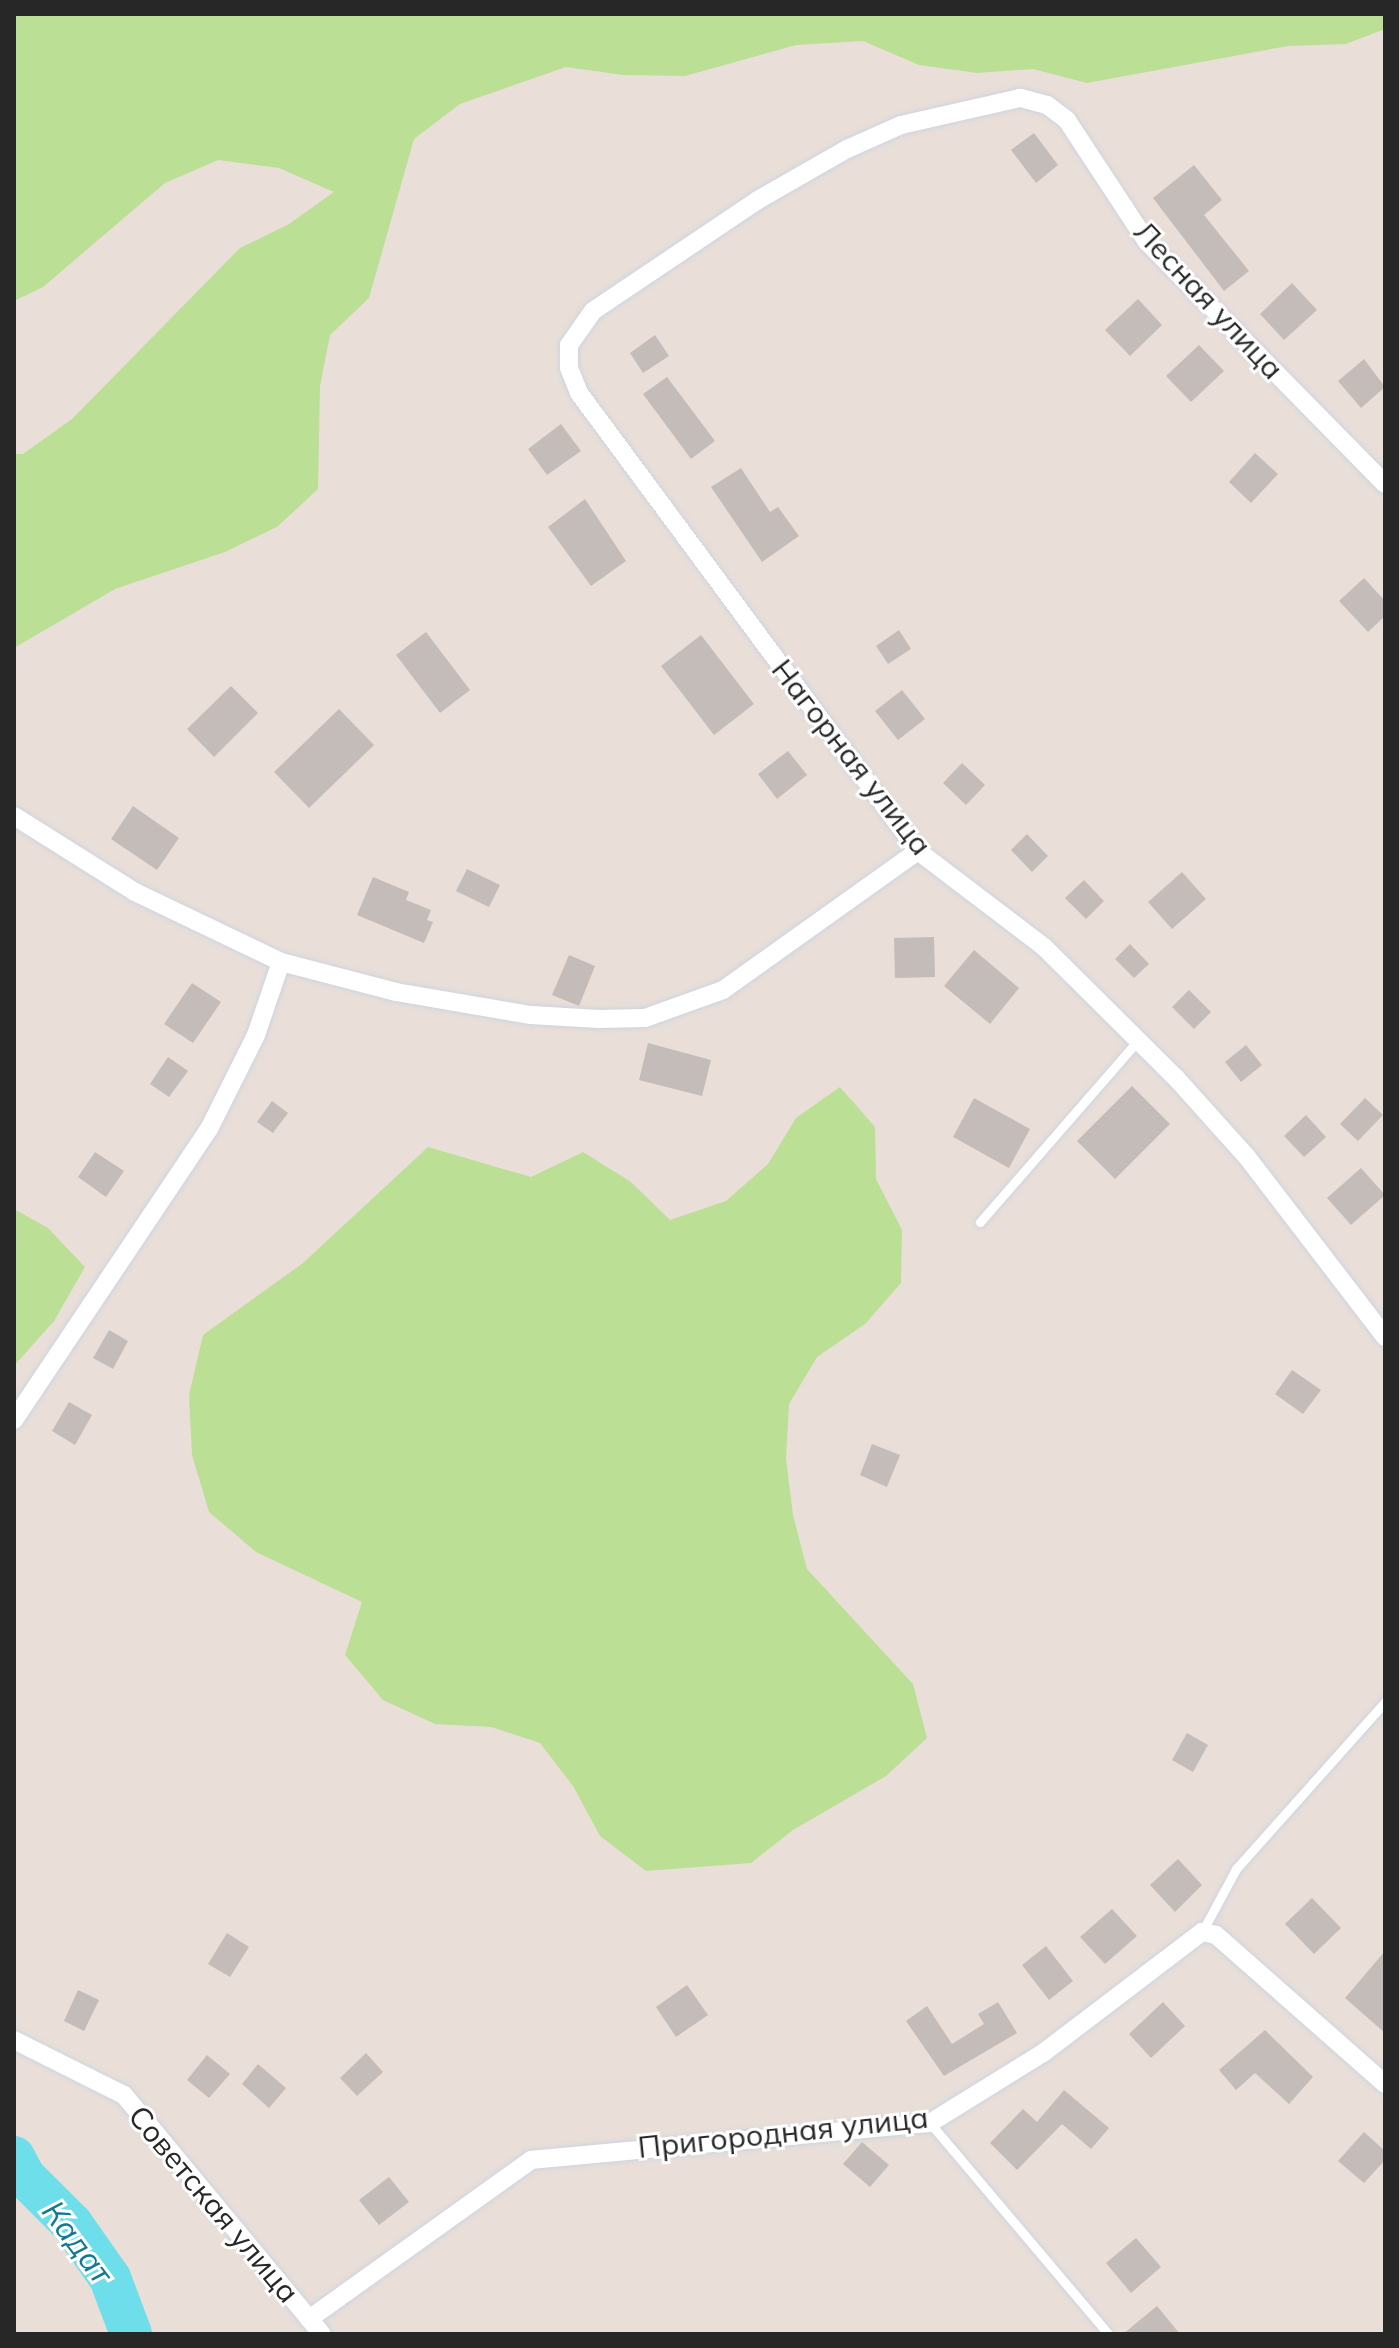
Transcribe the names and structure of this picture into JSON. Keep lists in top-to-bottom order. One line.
{"streets":{"street":["Лесная улица","Нагорная улица","Пригородная улица","Советская улица"]},"crossings":[["Лесная улица","Нагорная улица"],["Пригородная улица","Советская улица"]],"water":["Кадат"]}
